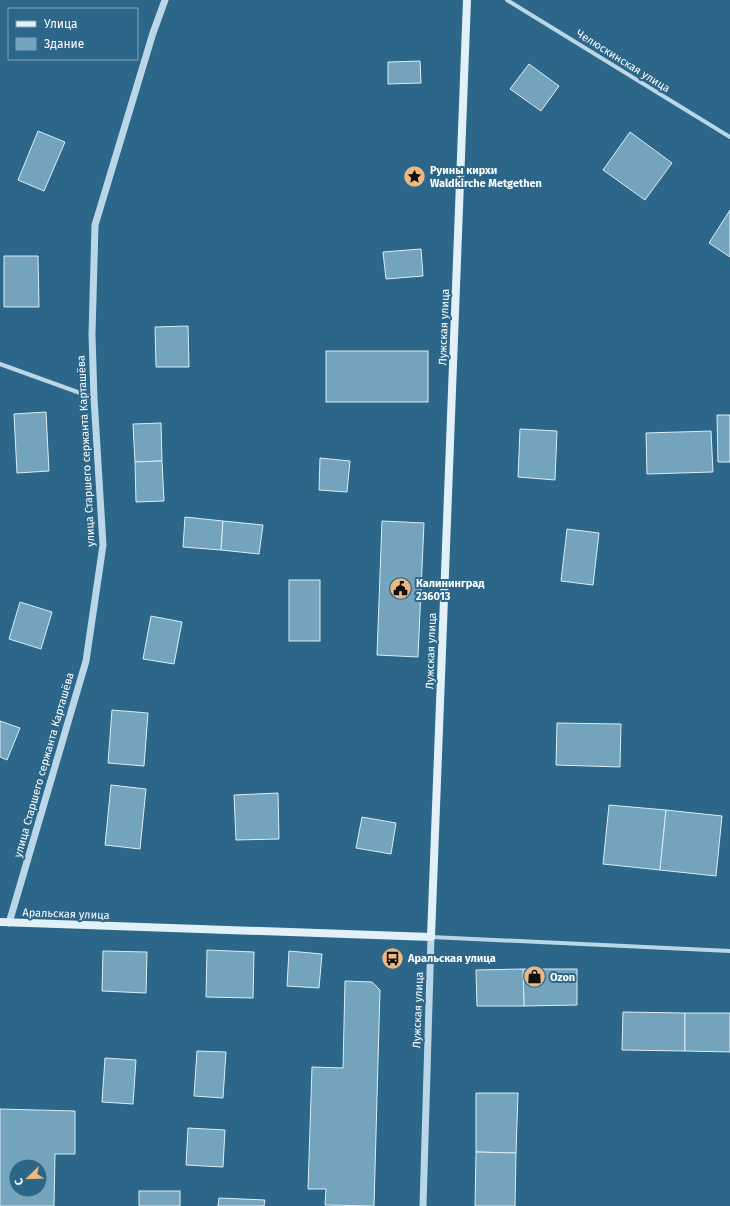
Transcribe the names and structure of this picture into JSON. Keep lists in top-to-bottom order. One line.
{"streets":{"main road":["Лужская улица","Аральская улица"],"street":["Челюскинская улица","улица Старшего сержанта Карташёва"]},"crossings":[["Лужская улица","Аральская улица"],["улица Старшего сержанта Карташёва","Аральская улица"]],"places":{"place":["Руины кирхи Waldkirche Metgethen"],"public building":["Калининград 236013"],"bus stop":["Аральская улица"],"shop":["Ozon"]},"legend":["Улица","Здание"],"north":"bottom left"}
